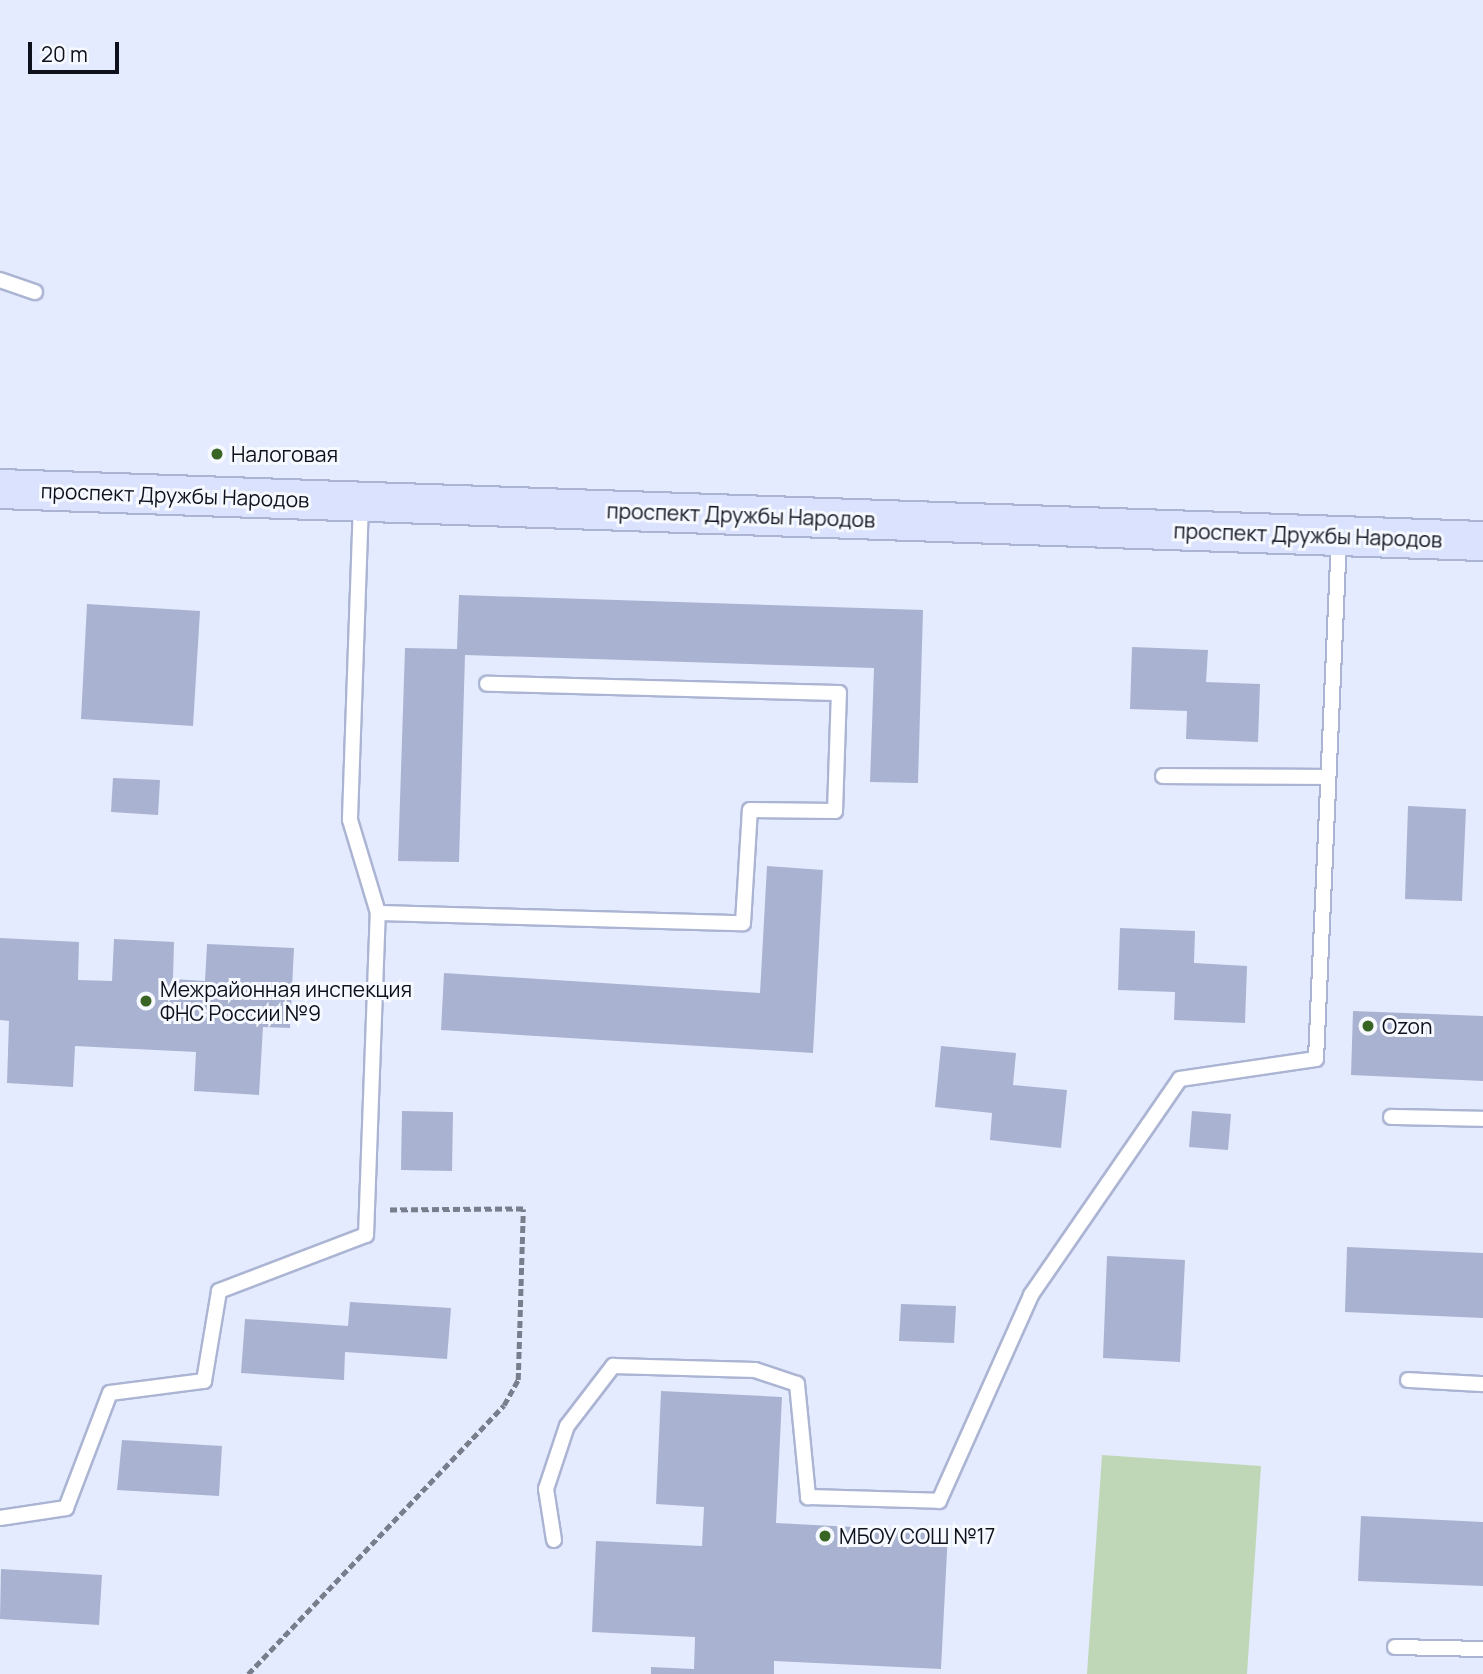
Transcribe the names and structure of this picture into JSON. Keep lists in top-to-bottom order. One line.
{"streets":{"main road":["проспект Дружбы Народов"]},"places":["Налоговая","Межрайонная инспекция ФНС России №9","Ozon","МБОУ СОШ №17"],"scale_bar":"20 m"}
